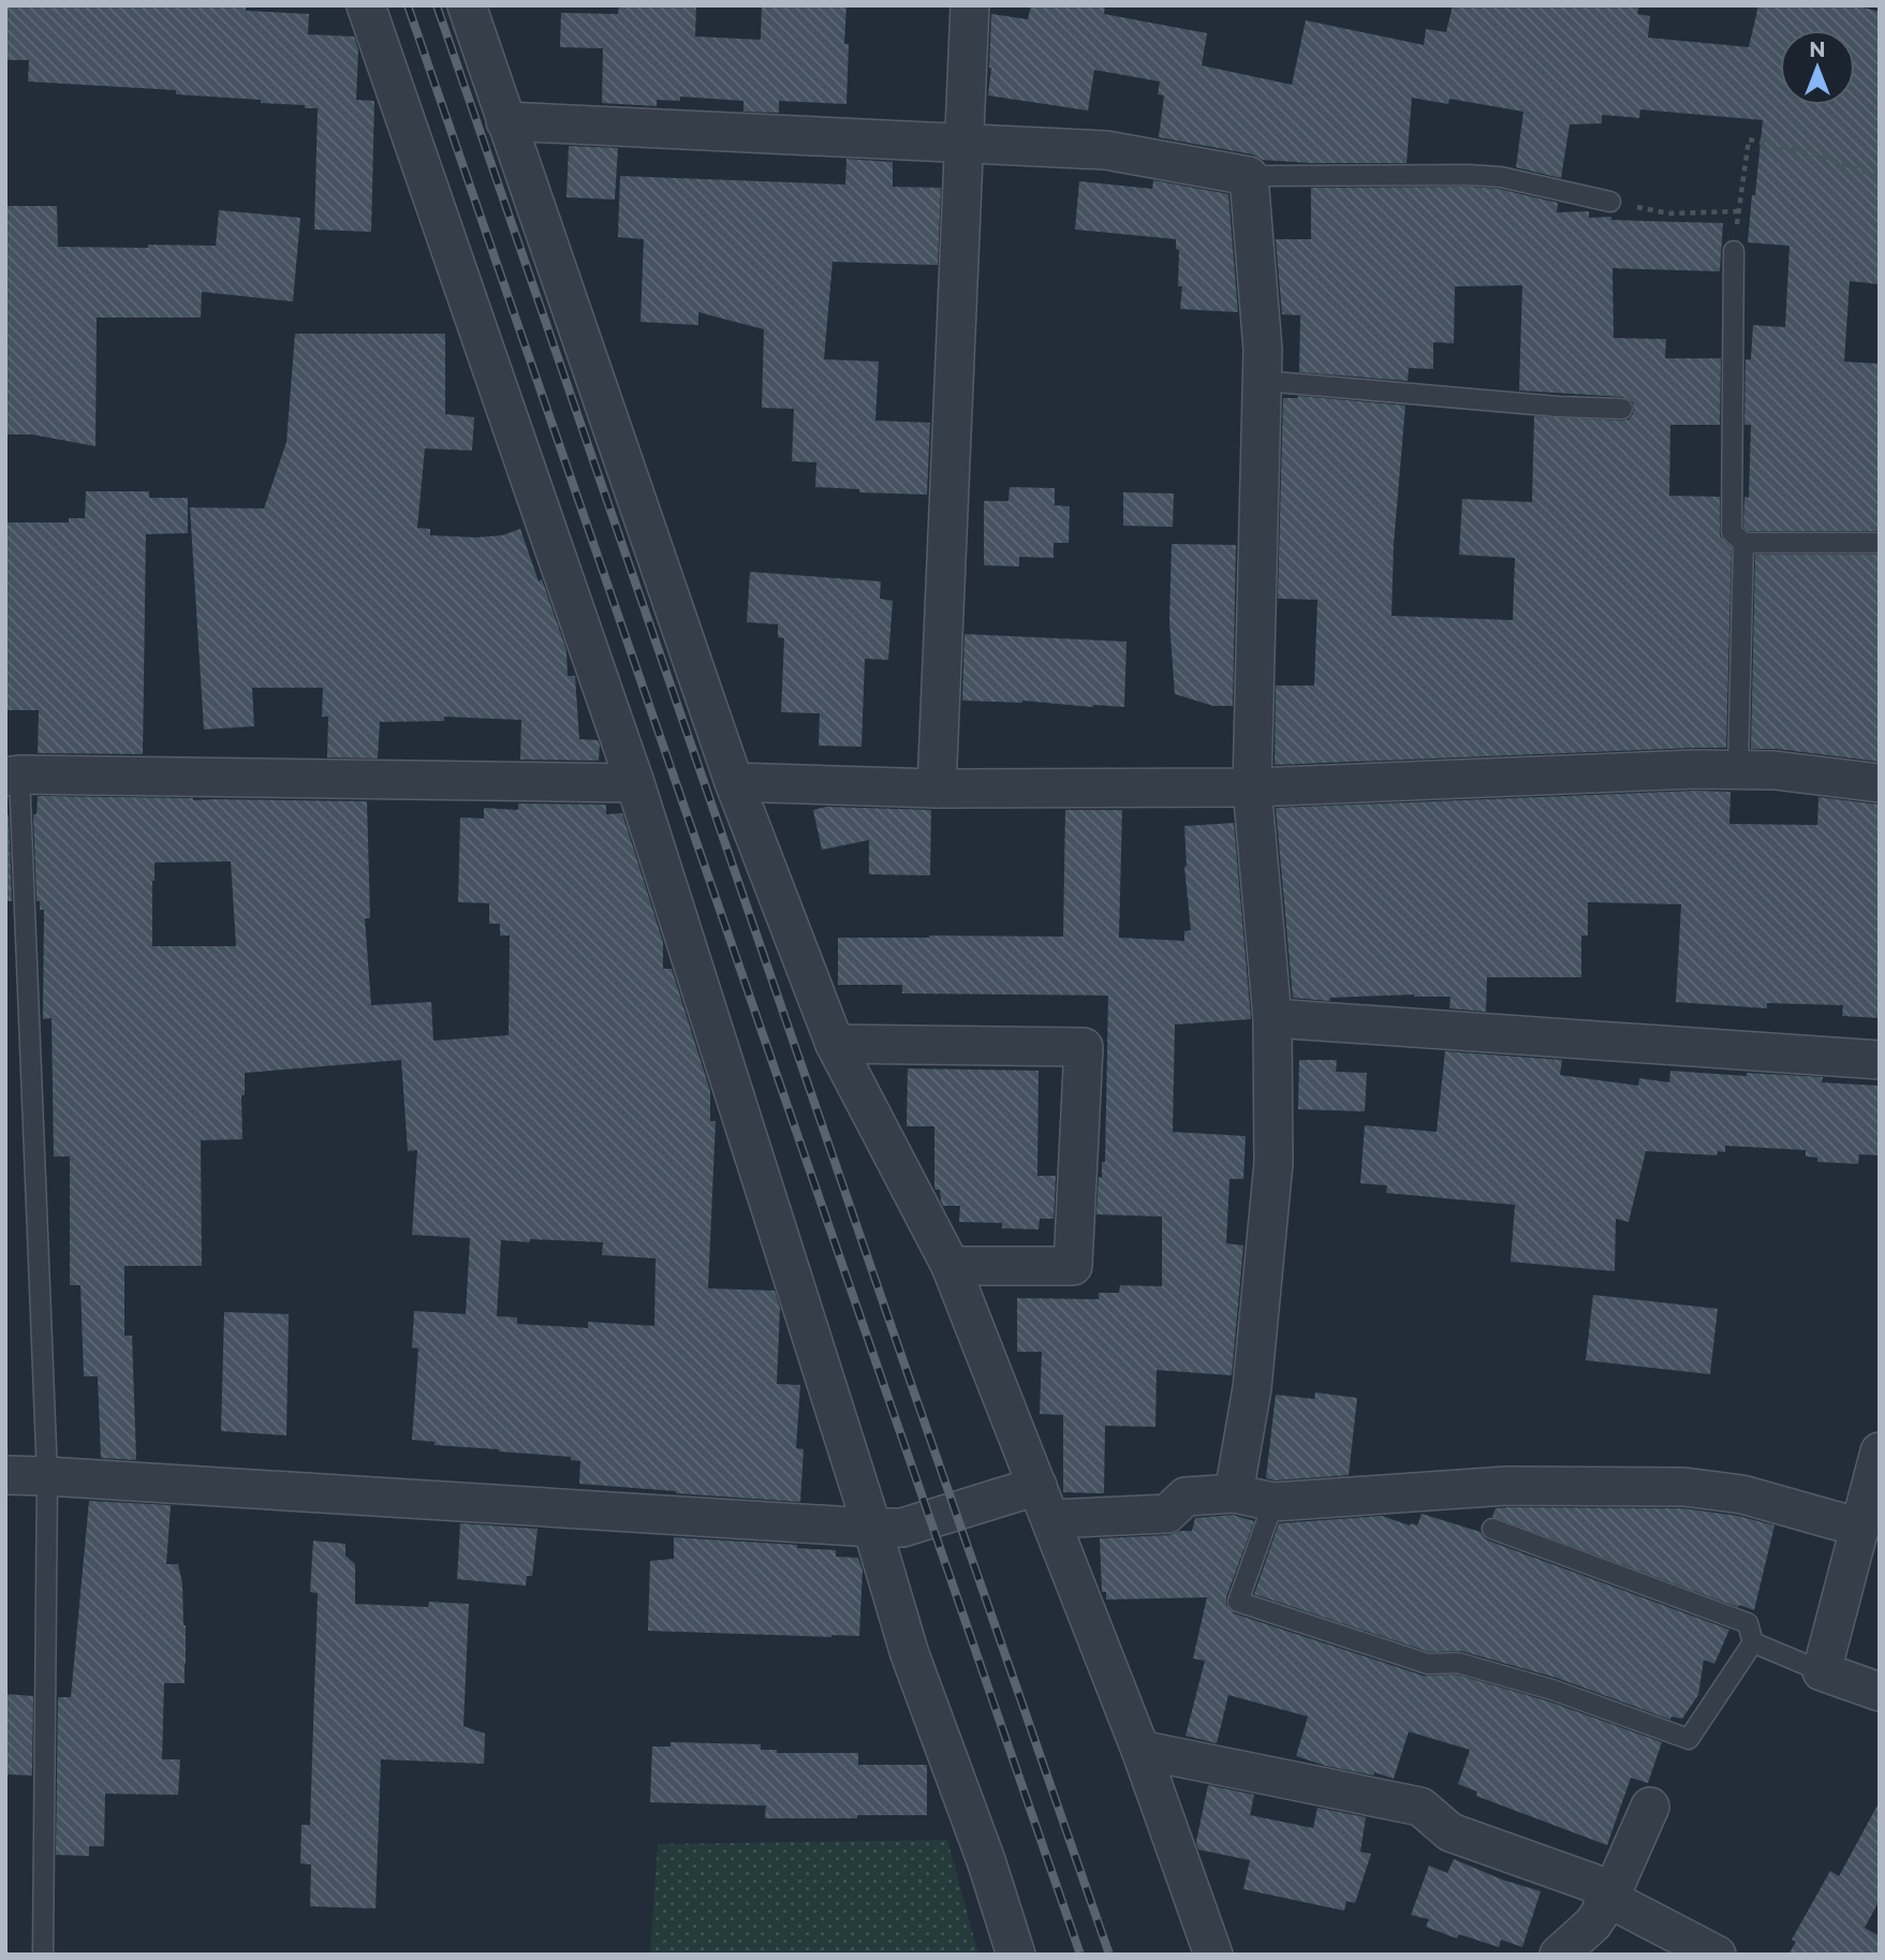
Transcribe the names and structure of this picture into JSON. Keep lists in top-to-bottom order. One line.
{"north":"top"}
